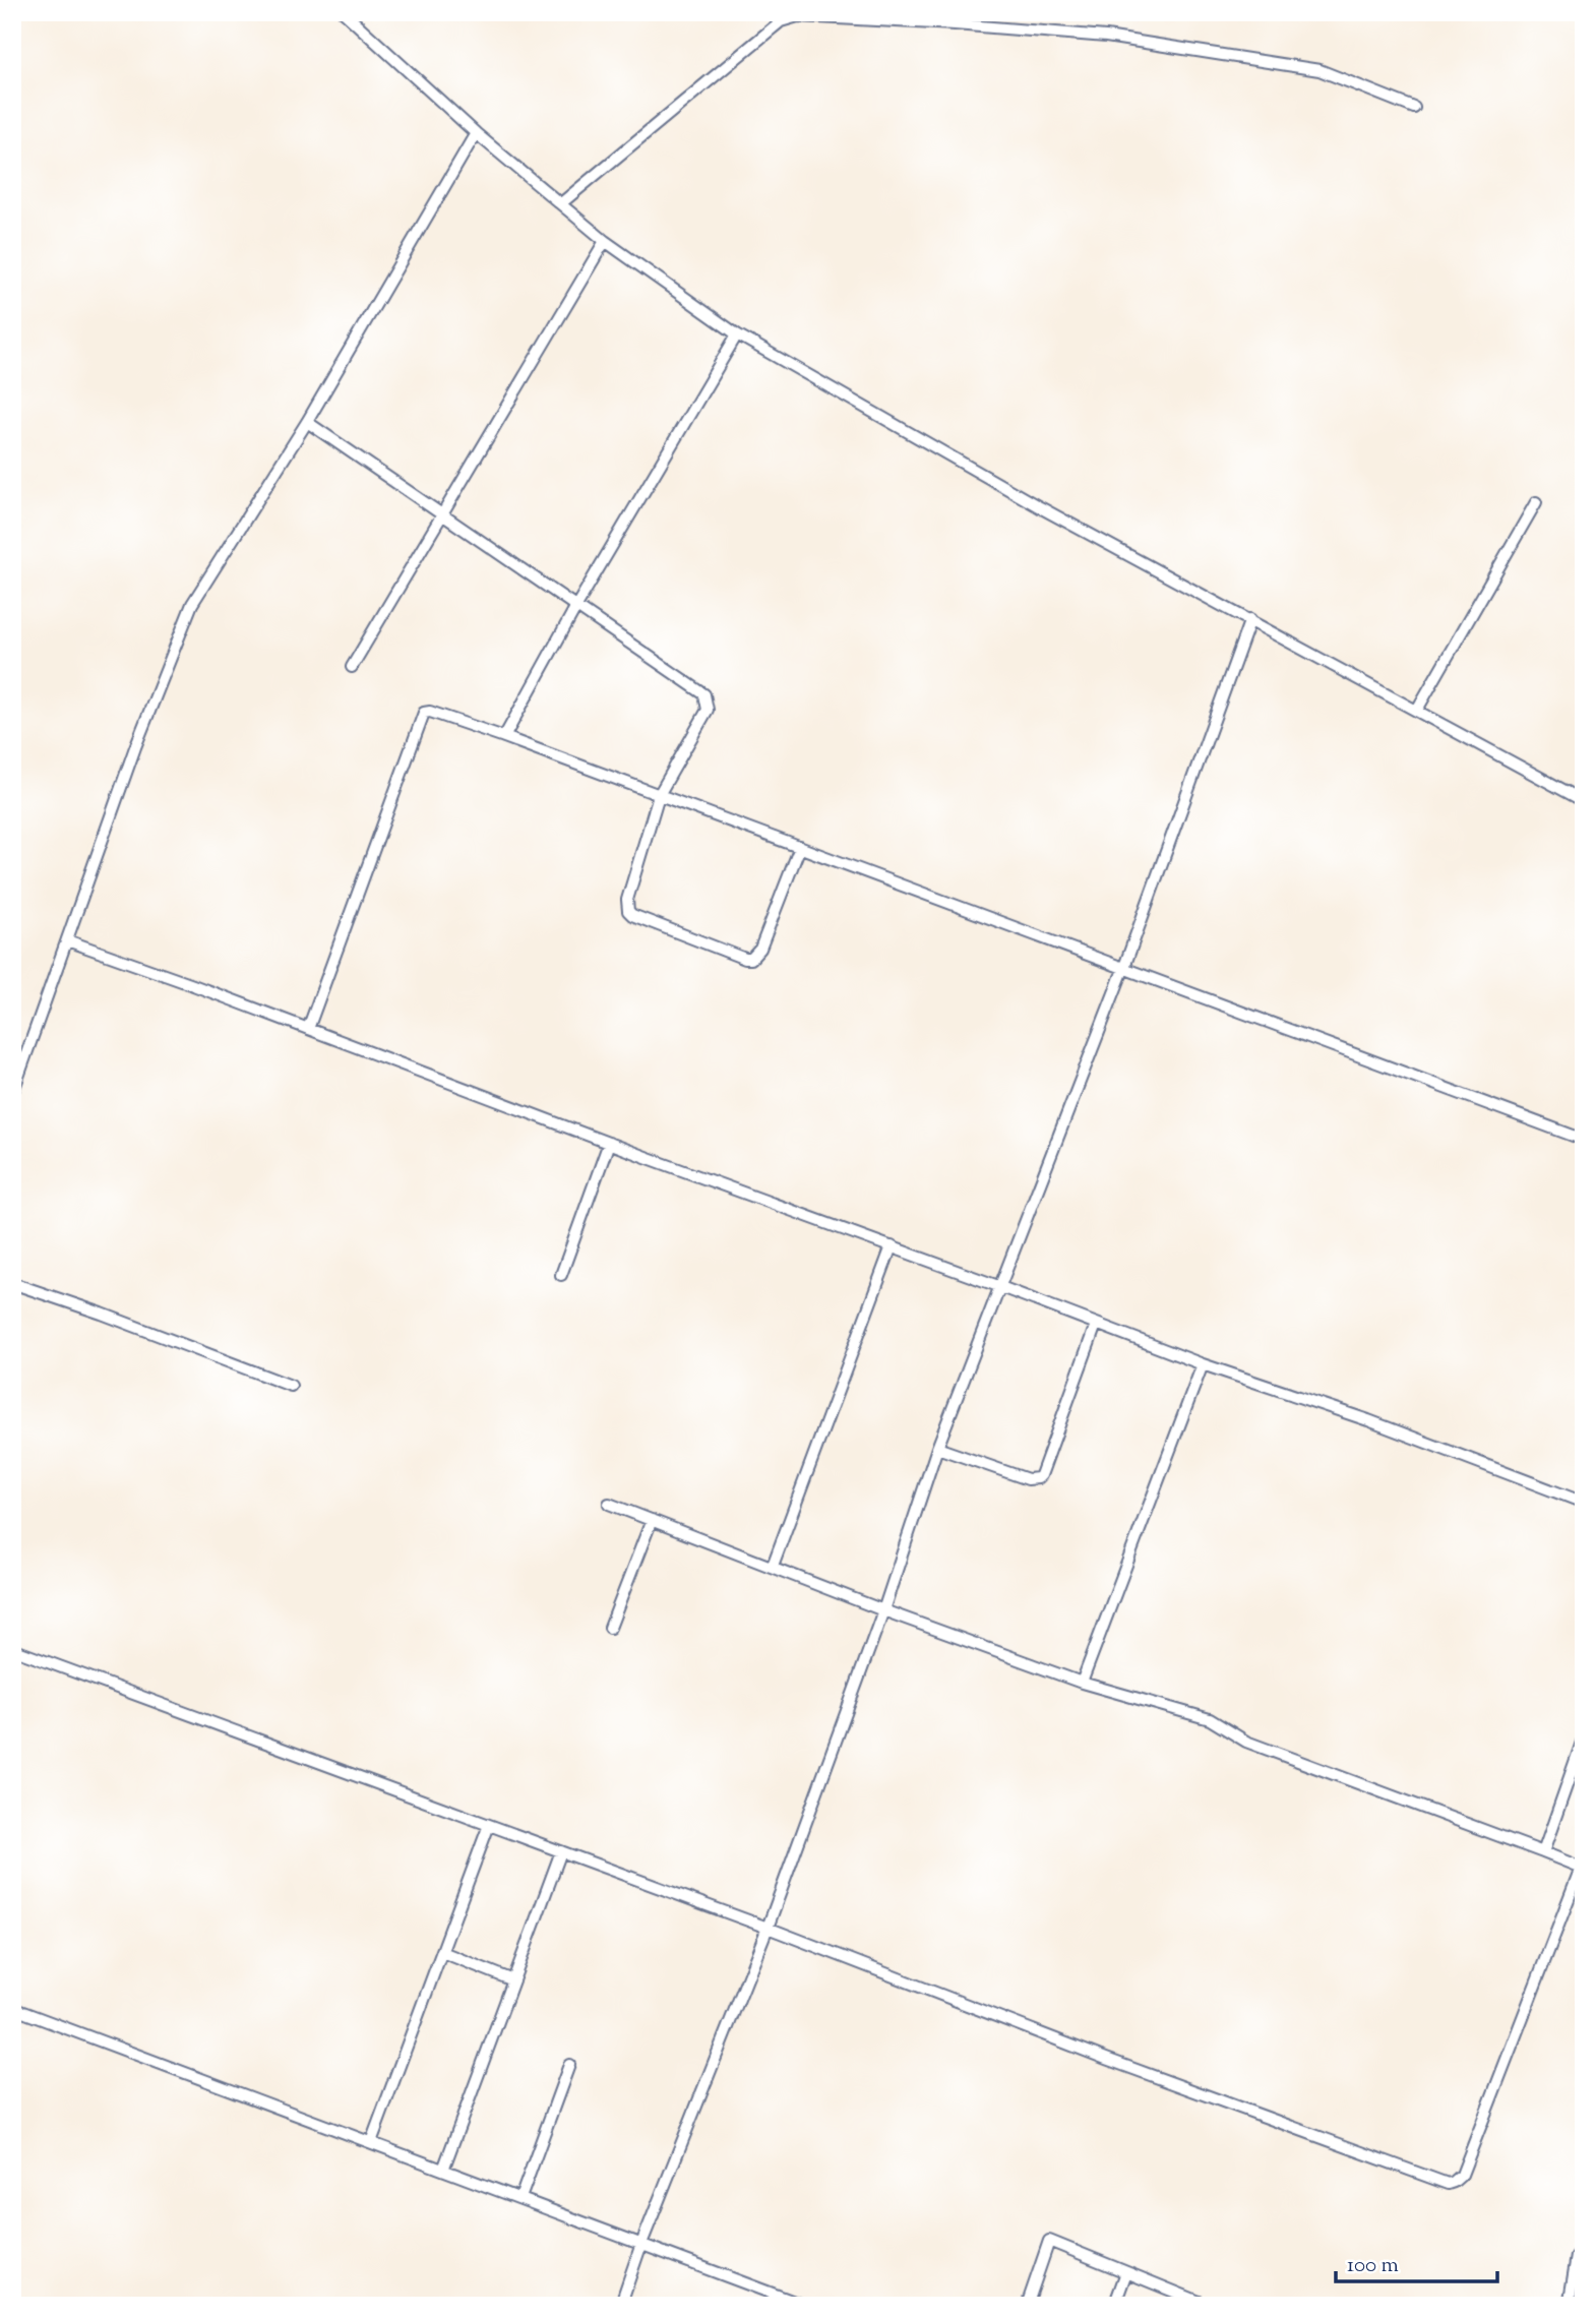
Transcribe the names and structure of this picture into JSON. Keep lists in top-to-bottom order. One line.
{"scale_bar":"100 m"}
